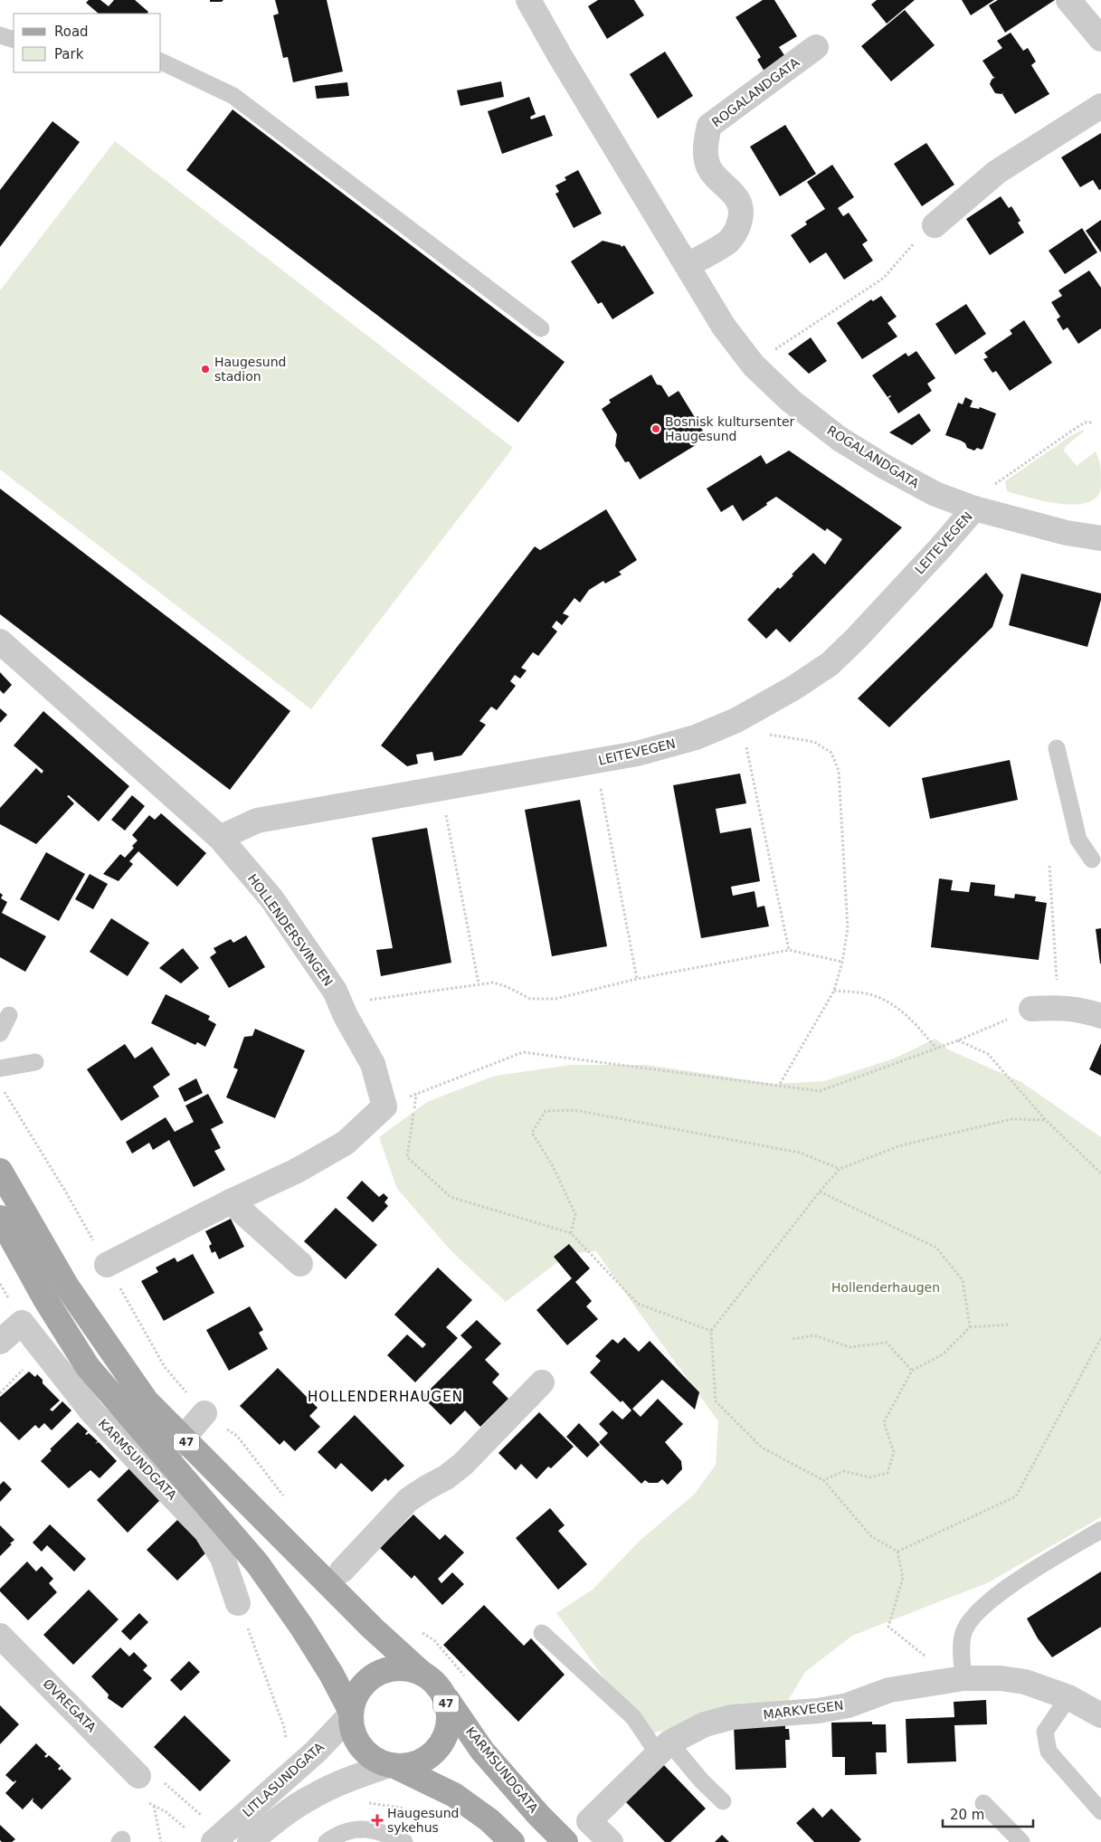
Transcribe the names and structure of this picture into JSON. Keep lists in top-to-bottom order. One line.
{"streets":{"main road":["47","KARMSUNDGATA"],"street":["ROGALANDGATA","LEITEVEGEN","HOLLENDERSVINGEN","ØVREGATA","MARKVEGEN","LITLASUNDGATA"]},"crossings":[["ROGALANDGATA","LEITEVEGEN"],["LEITEVEGEN","HOLLENDERSVINGEN"],["47","KARMSUNDGATA"],["47","LITLASUNDGATA"],["KARMSUNDGATA","LITLASUNDGATA"]],"districts":["HOLLENDERHAUGEN"],"parks":["Hollenderhaugen"],"places":{"other":["Haugesund stadion","Bosnisk kultursenter Haugesund"],"health":["Haugesund sykehus"]},"legend":["Road","Park"],"scale_bar":"20 m"}
